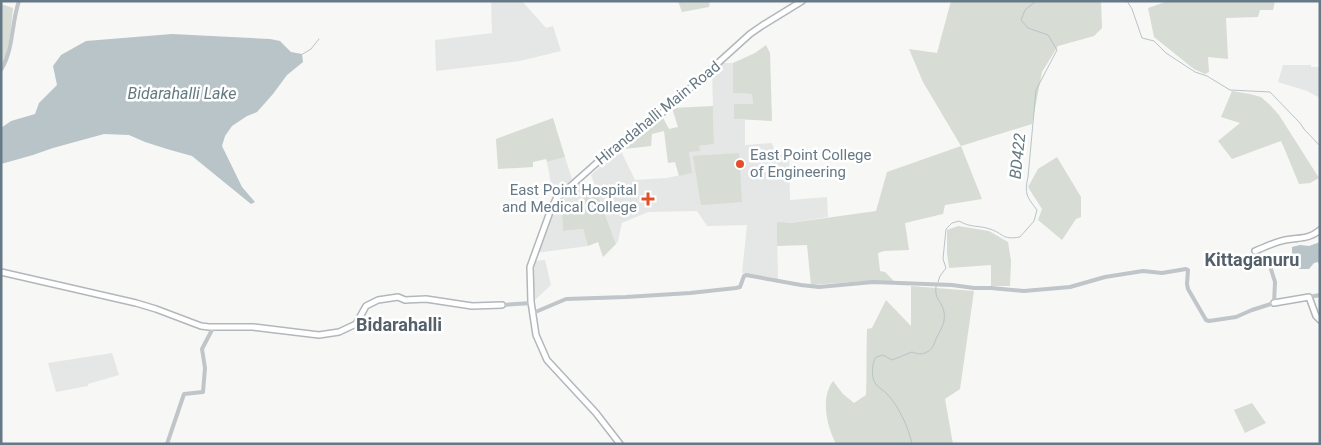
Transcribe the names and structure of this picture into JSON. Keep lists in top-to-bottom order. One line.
{"streets":{"main road":["Hirandahalli Main Road"]},"districts":["Kittaganuru","Bidarahalli"],"water":["Bidarahalli Lake","BD422"],"places":{"other":["East Point College of Engineering"],"health":["East Point Hospital and Medical College"]}}
